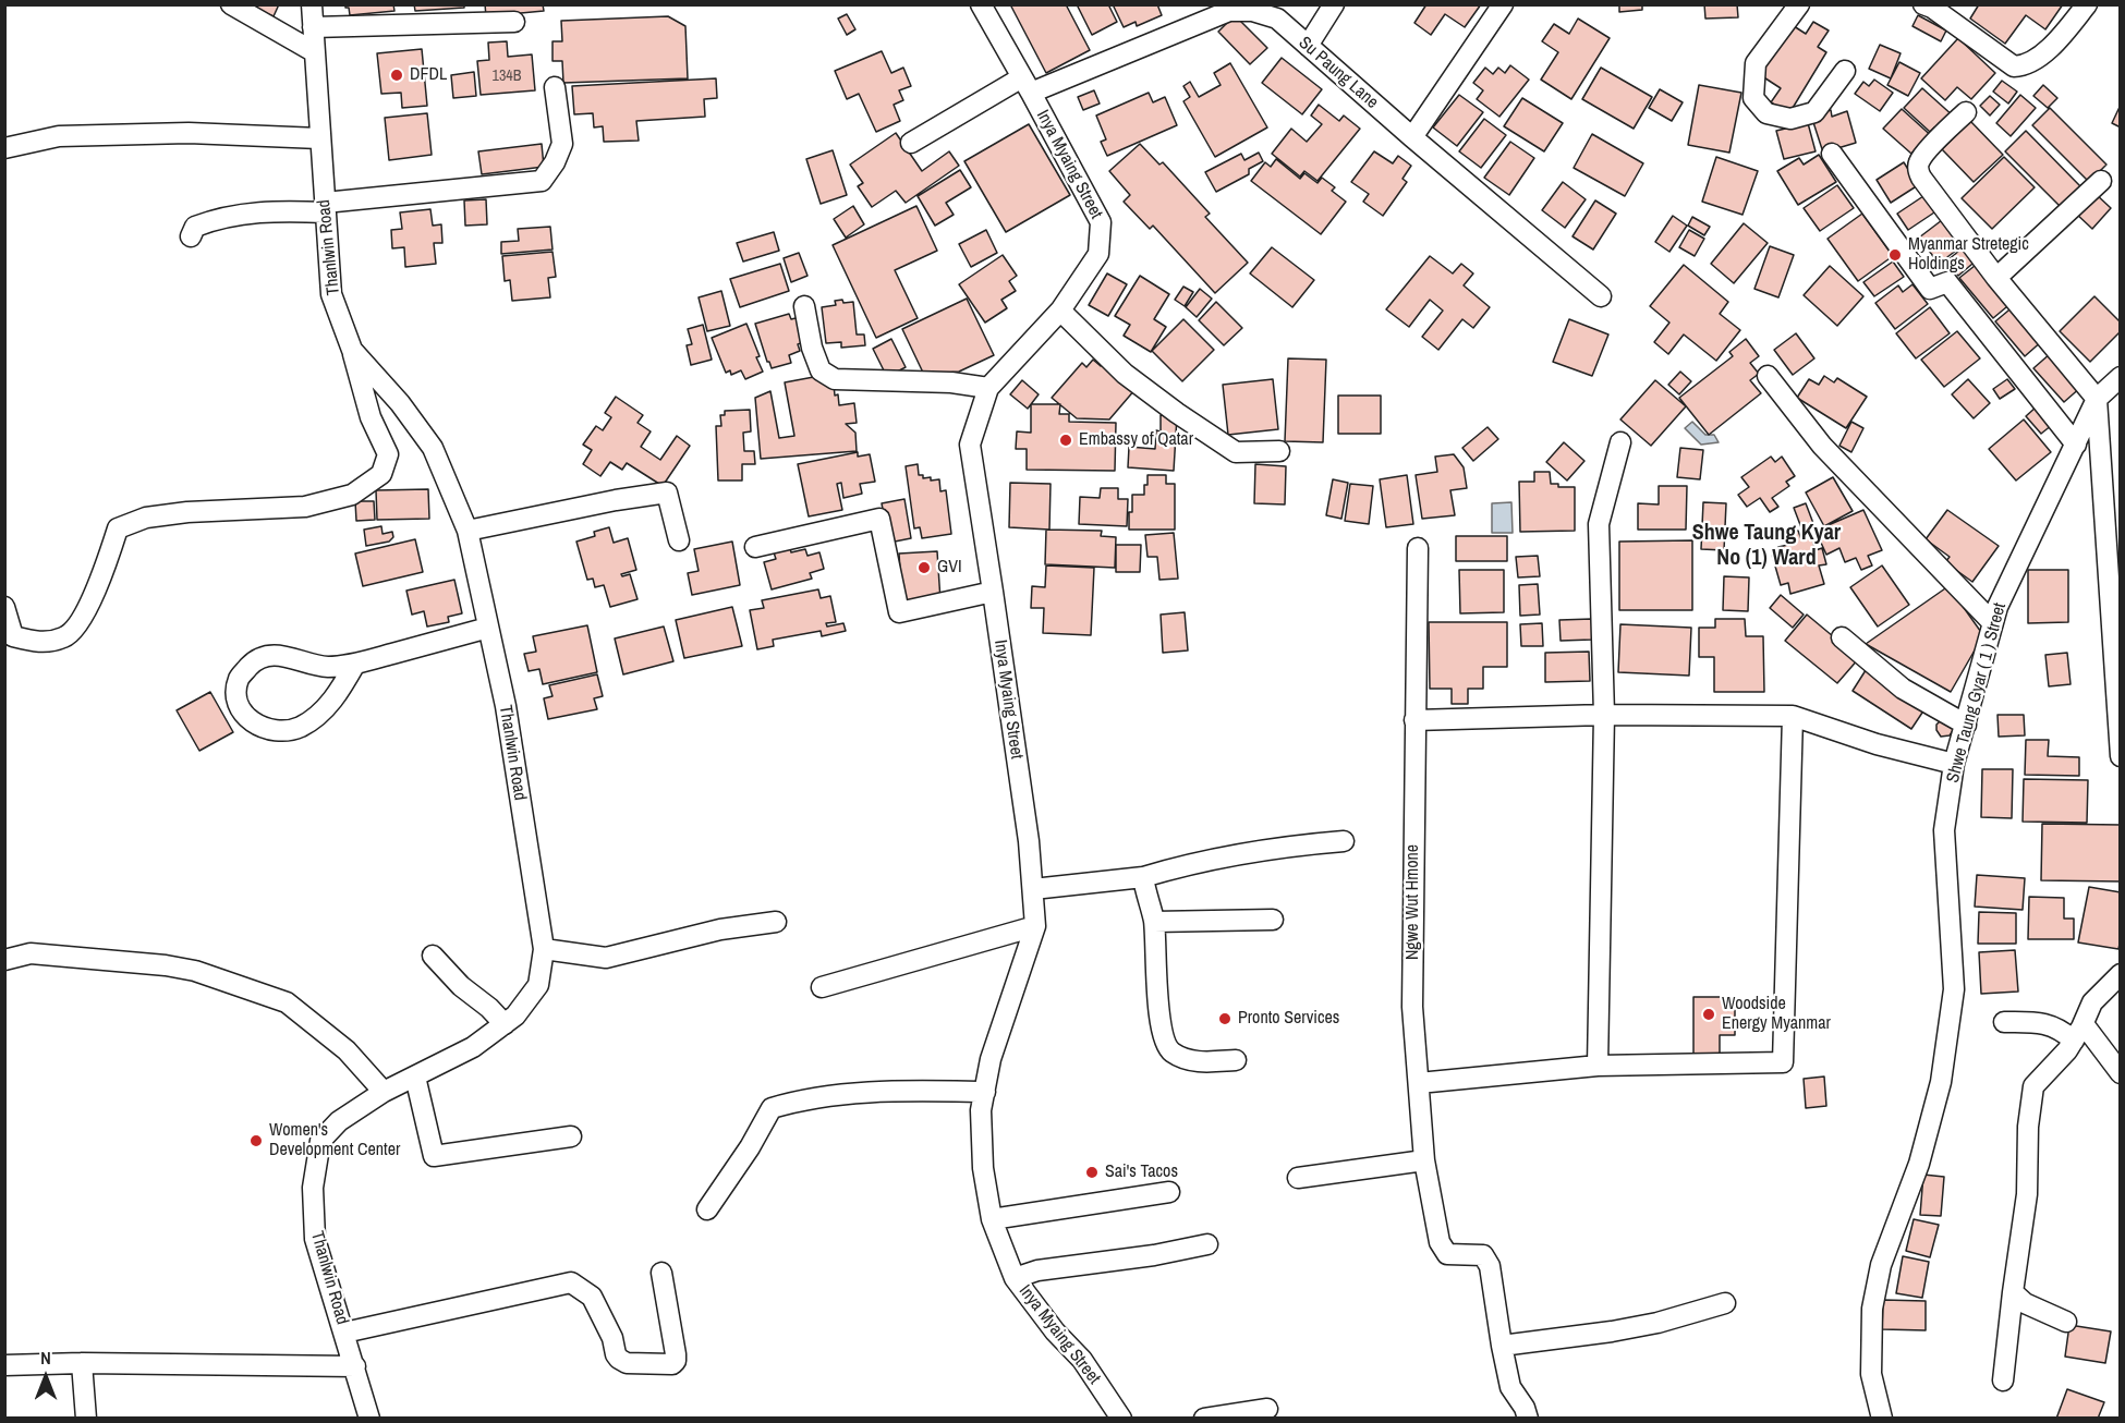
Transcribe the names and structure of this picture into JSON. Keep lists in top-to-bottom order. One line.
{"streets":{"street":["Su Paung Lane","Inya Myaing Street","Thanlwin Road","Shwe Taung Gyar ( 1 ) Street","Ngwe Wut Hmone"]},"crossings":[["Su Paung Lane","Inya Myaing Street"]],"districts":["Shwe Taung Kyar No (1) Ward"],"places":["DFDL","Myanmar Stretegic Holdings","Embassy of Qatar","GVI","Woodside Energy Myanmar","Pronto Services","Women's Development Center","Sai's Tacos"],"house_numbers":["134B"],"north":"top"}
